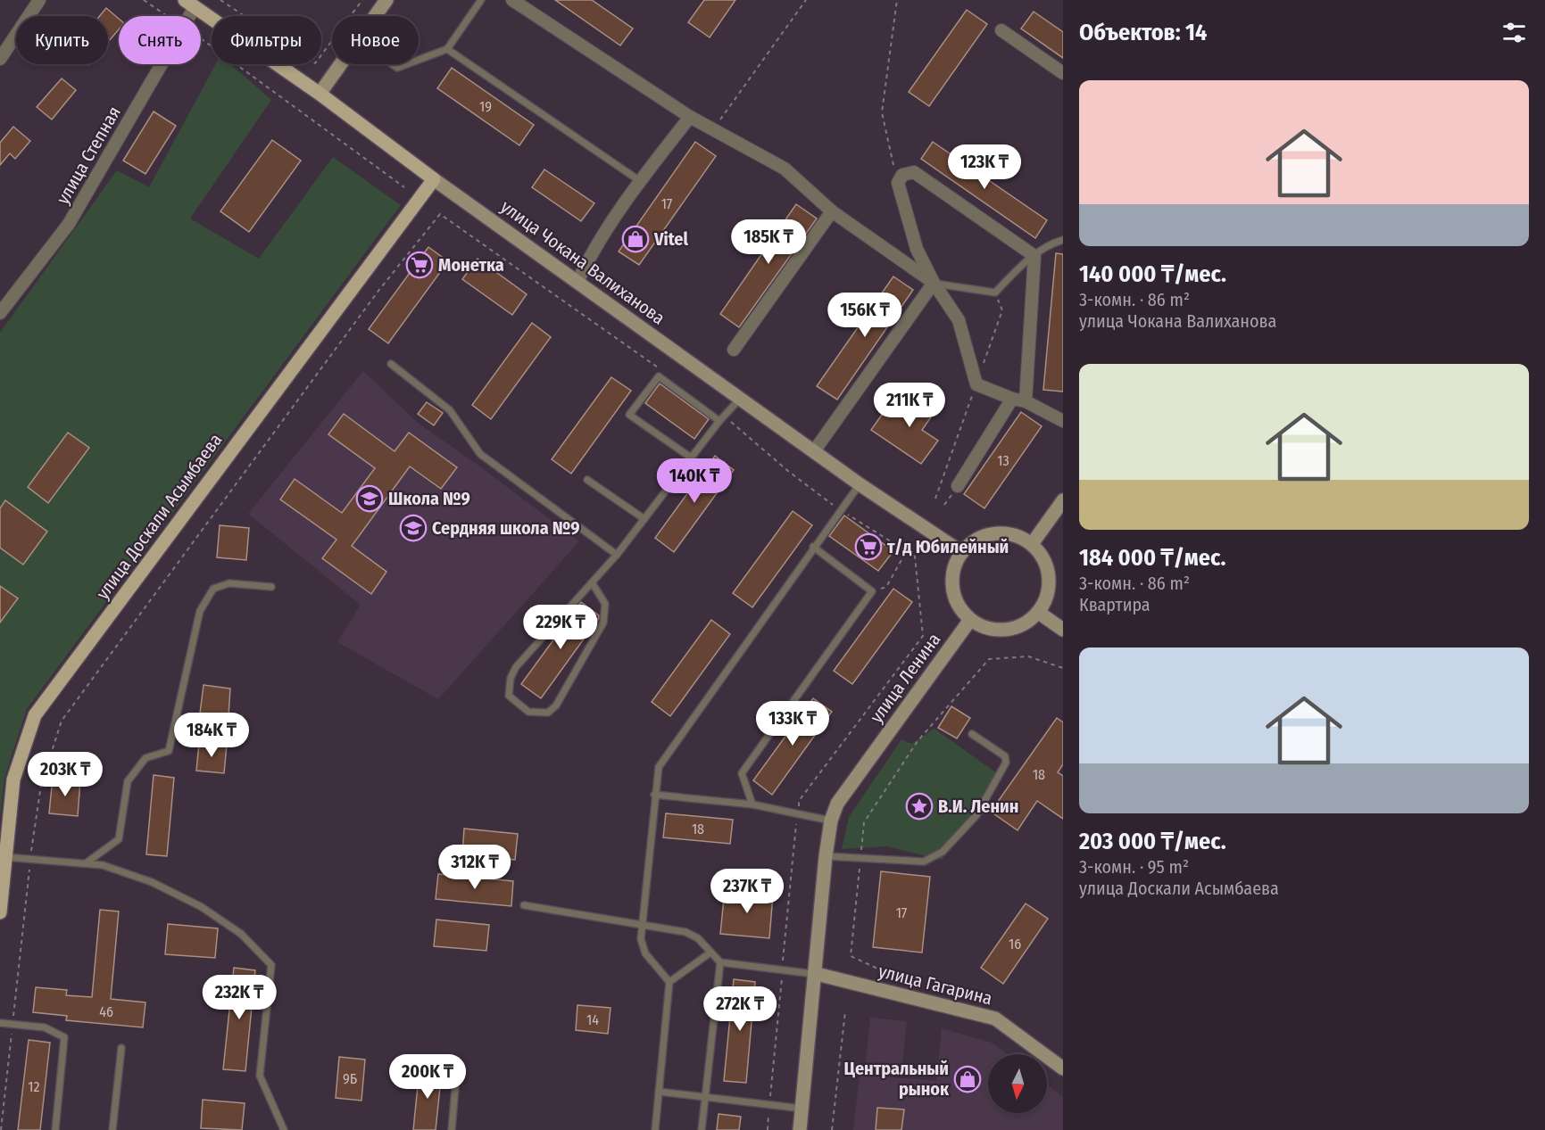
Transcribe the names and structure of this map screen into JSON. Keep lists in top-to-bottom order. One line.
{"streets":{"main road":["улица Чокана Валиханова","улица Доскали Асымбаева"],"street":["улица Степная","улица Ленина","улица Гагарина"]},"crossings":[["улица Чокана Валиханова","улица Доскали Асымбаева"],["улица Чокана Валиханова","улица Ленина"],["улица Ленина","улица Гагарина"]],"places":{"shop":["Vitel","Центральный рынок"],"supermarket":["Монетка","т/д Юбилейный"],"school or university":["Школа №9","Сердняя школа №9"],"place":["В.И. Ленин"]},"house_numbers":["19","17","13","18","18","17","16","46","14","9Б","12"],"north":"bottom","page":{"heading":"Объектов: 14","chip":["Купить","Снять","Фильтры","Новое"],"list":[{"name":"140 000 ₸/мес.","note":"3-комн. · 86 m² · улица Чокана Валиханова"},{"name":"184 000 ₸/мес.","note":"3-комн. · 86 m² · Квартира"},{"name":"203 000 ₸/мес.","note":"3-комн. · 95 m² · улица Доскали Асымбаева"}],"price":["123K ₸","185K ₸","156K ₸","211K ₸","140K ₸","229K ₸","133K ₸","184K ₸","203K ₸","312K ₸","237K ₸","232K ₸","272K ₸","200K ₸"]}}
